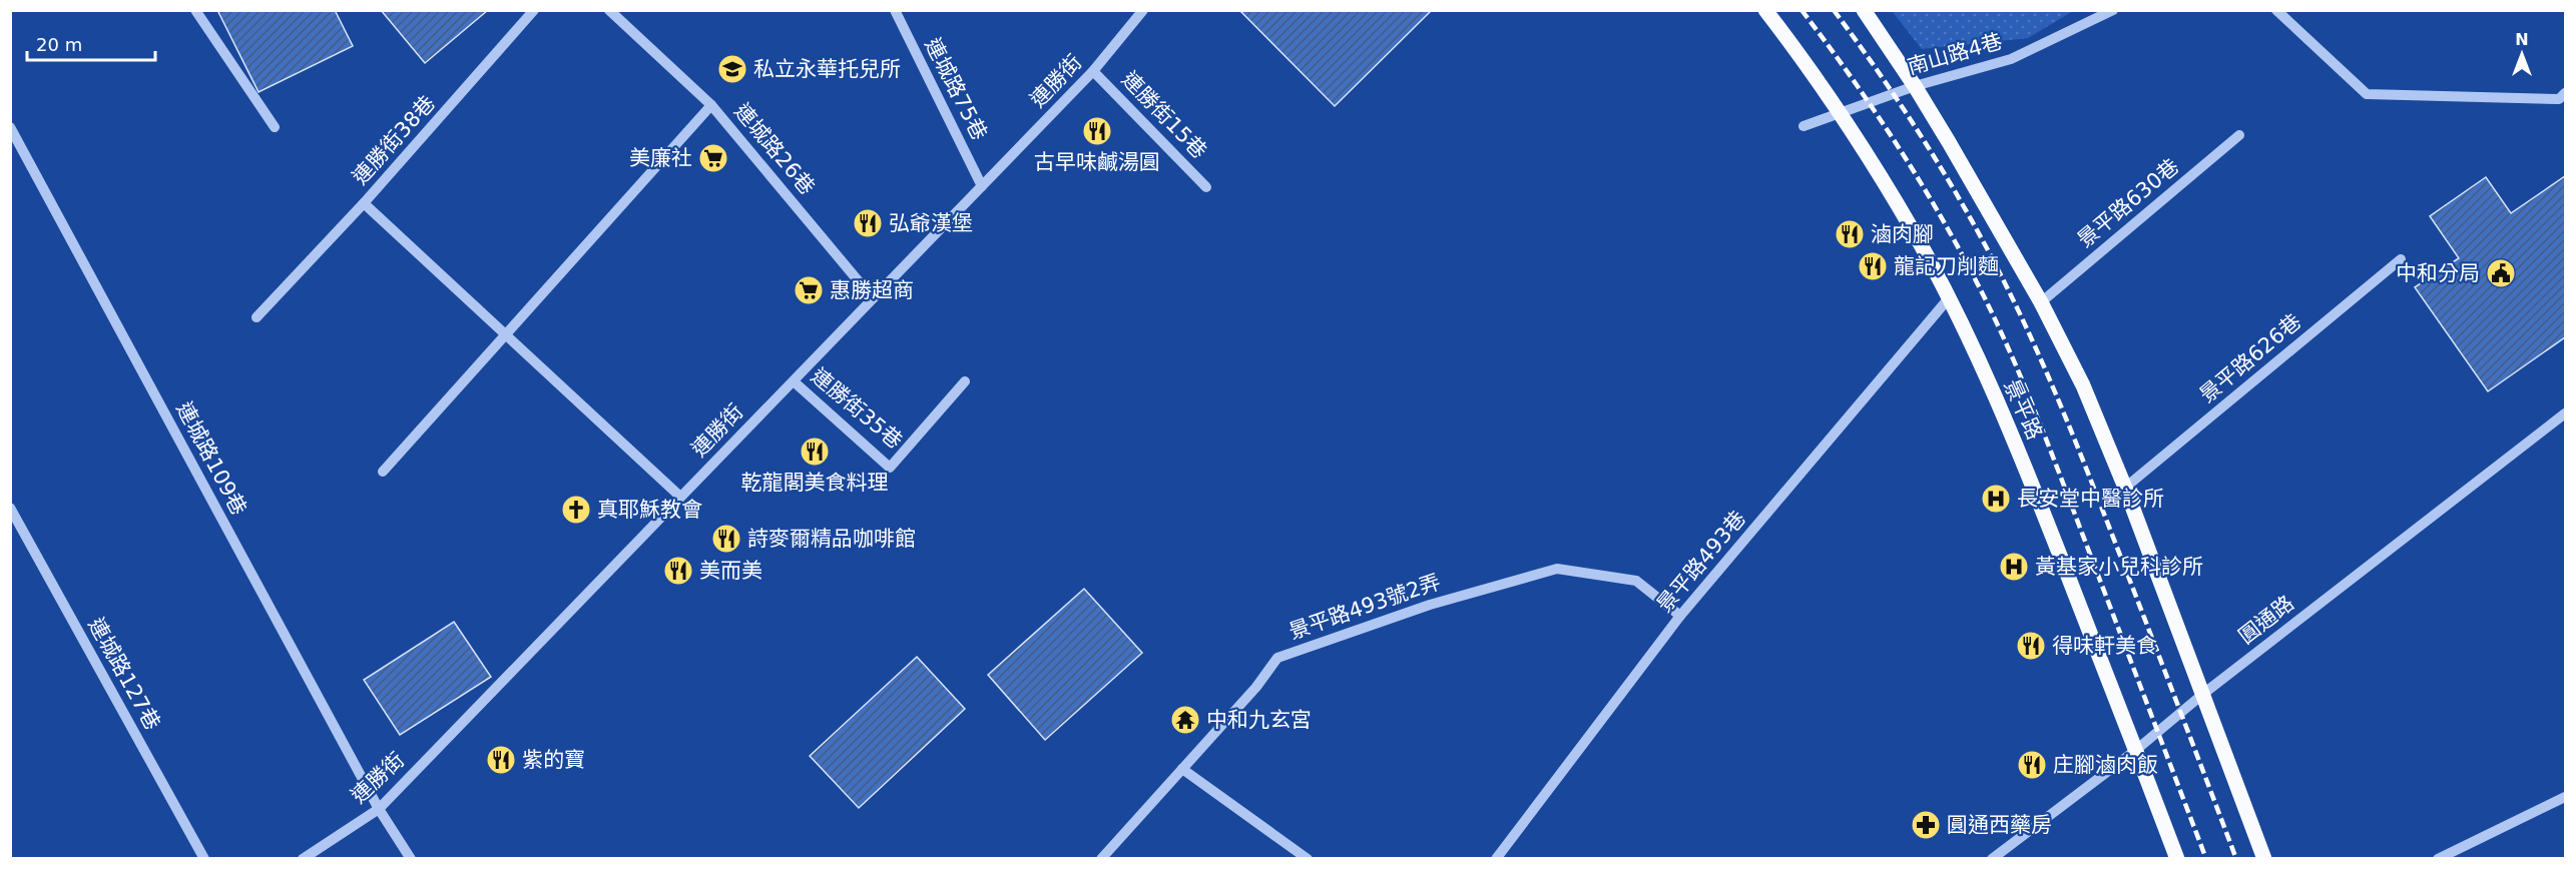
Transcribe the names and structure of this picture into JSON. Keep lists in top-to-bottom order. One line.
{"streets":{"main road":["景平路"],"street":["南山路4巷","連勝街","連城路75巷","連勝街15巷","連勝街38巷","連城路26巷","景平路630巷","景平路626巷","連勝街35巷","連城路109巷","景平路493巷","景平路493號2弄","圓通路","連城路127巷"]},"crossings":[["南山路4巷","景平路"],["連勝街","連城路75巷"],["連勝街","連勝街15巷"],["連勝街","連勝街38巷"],["連勝街","連城路26巷"],["連勝街","連勝街35巷"],["連勝街","連城路109巷"],["景平路","景平路493巷"],["景平路","圓通路"],["景平路493巷","景平路493號2弄"]],"places":{"school or university":["私立永華托兒所"],"restaurant":["古早味鹹湯圓","弘爺漢堡","滷肉腳","龍記刀削麵","乾龍閣美食料理","詩麥爾精品咖啡館","美而美","得味軒美食","紫的寶","庄腳滷肉飯"],"supermarket":["美廉社","惠勝超商"],"public building":["中和分局"],"hospital":["長安堂中醫診所","黃基家小兒科診所"],"church":["真耶穌教會"],"temple":["中和九玄宮"],"pharmacy":["圓通西藥房"]},"scale_bar":"20 m","north":"top"}
